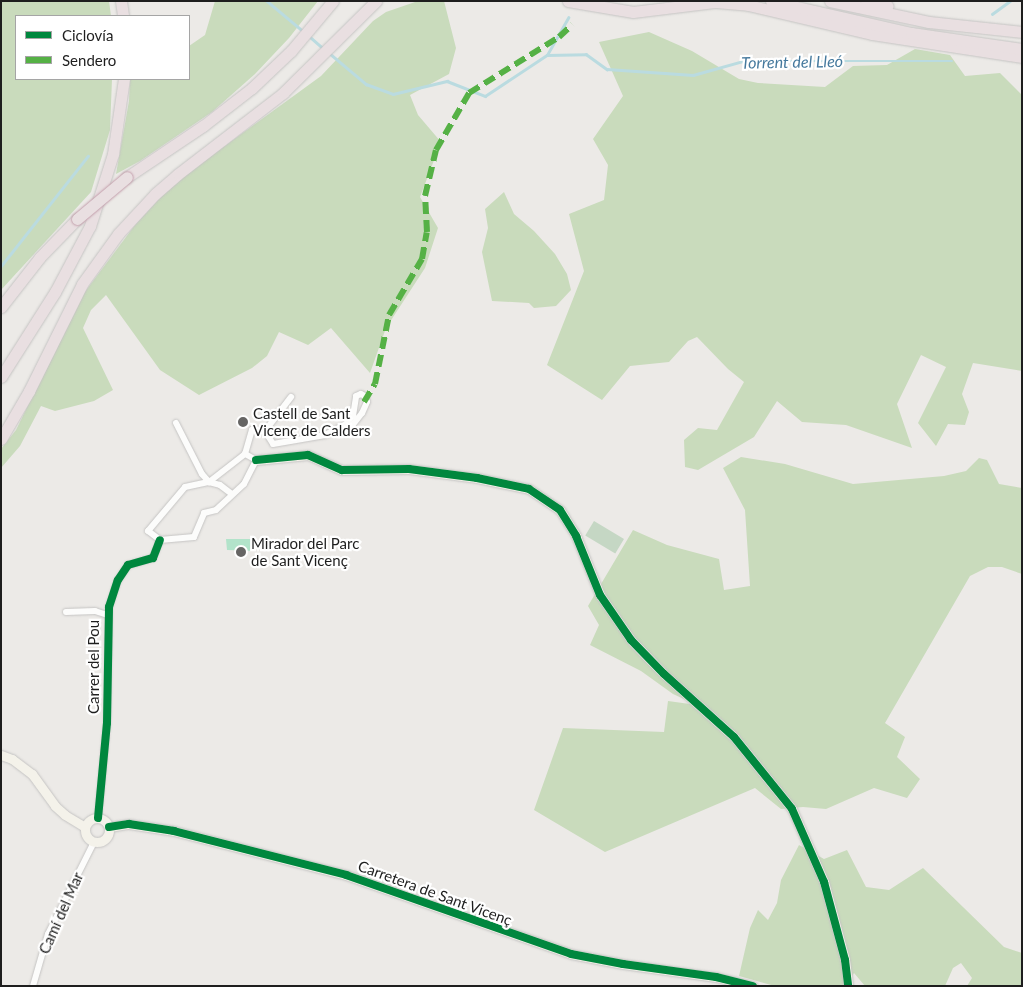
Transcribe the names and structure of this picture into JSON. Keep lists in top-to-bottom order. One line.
{"streets":{"street":["Carrer del Pou","Carretera de Sant Vicenç","Camí del Mar"]},"crossings":[["Carrer del Pou","Carretera de Sant Vicenç"],["Carrer del Pou","Camí del Mar"],["Carretera de Sant Vicenç","Camí del Mar"]],"water":["Torrent del Lleó"],"places":["Castell de Sant Vicenç de Calders","Mirador del Parc de Sant Vicenç"],"legend":["Ciclovía","Sendero"]}
